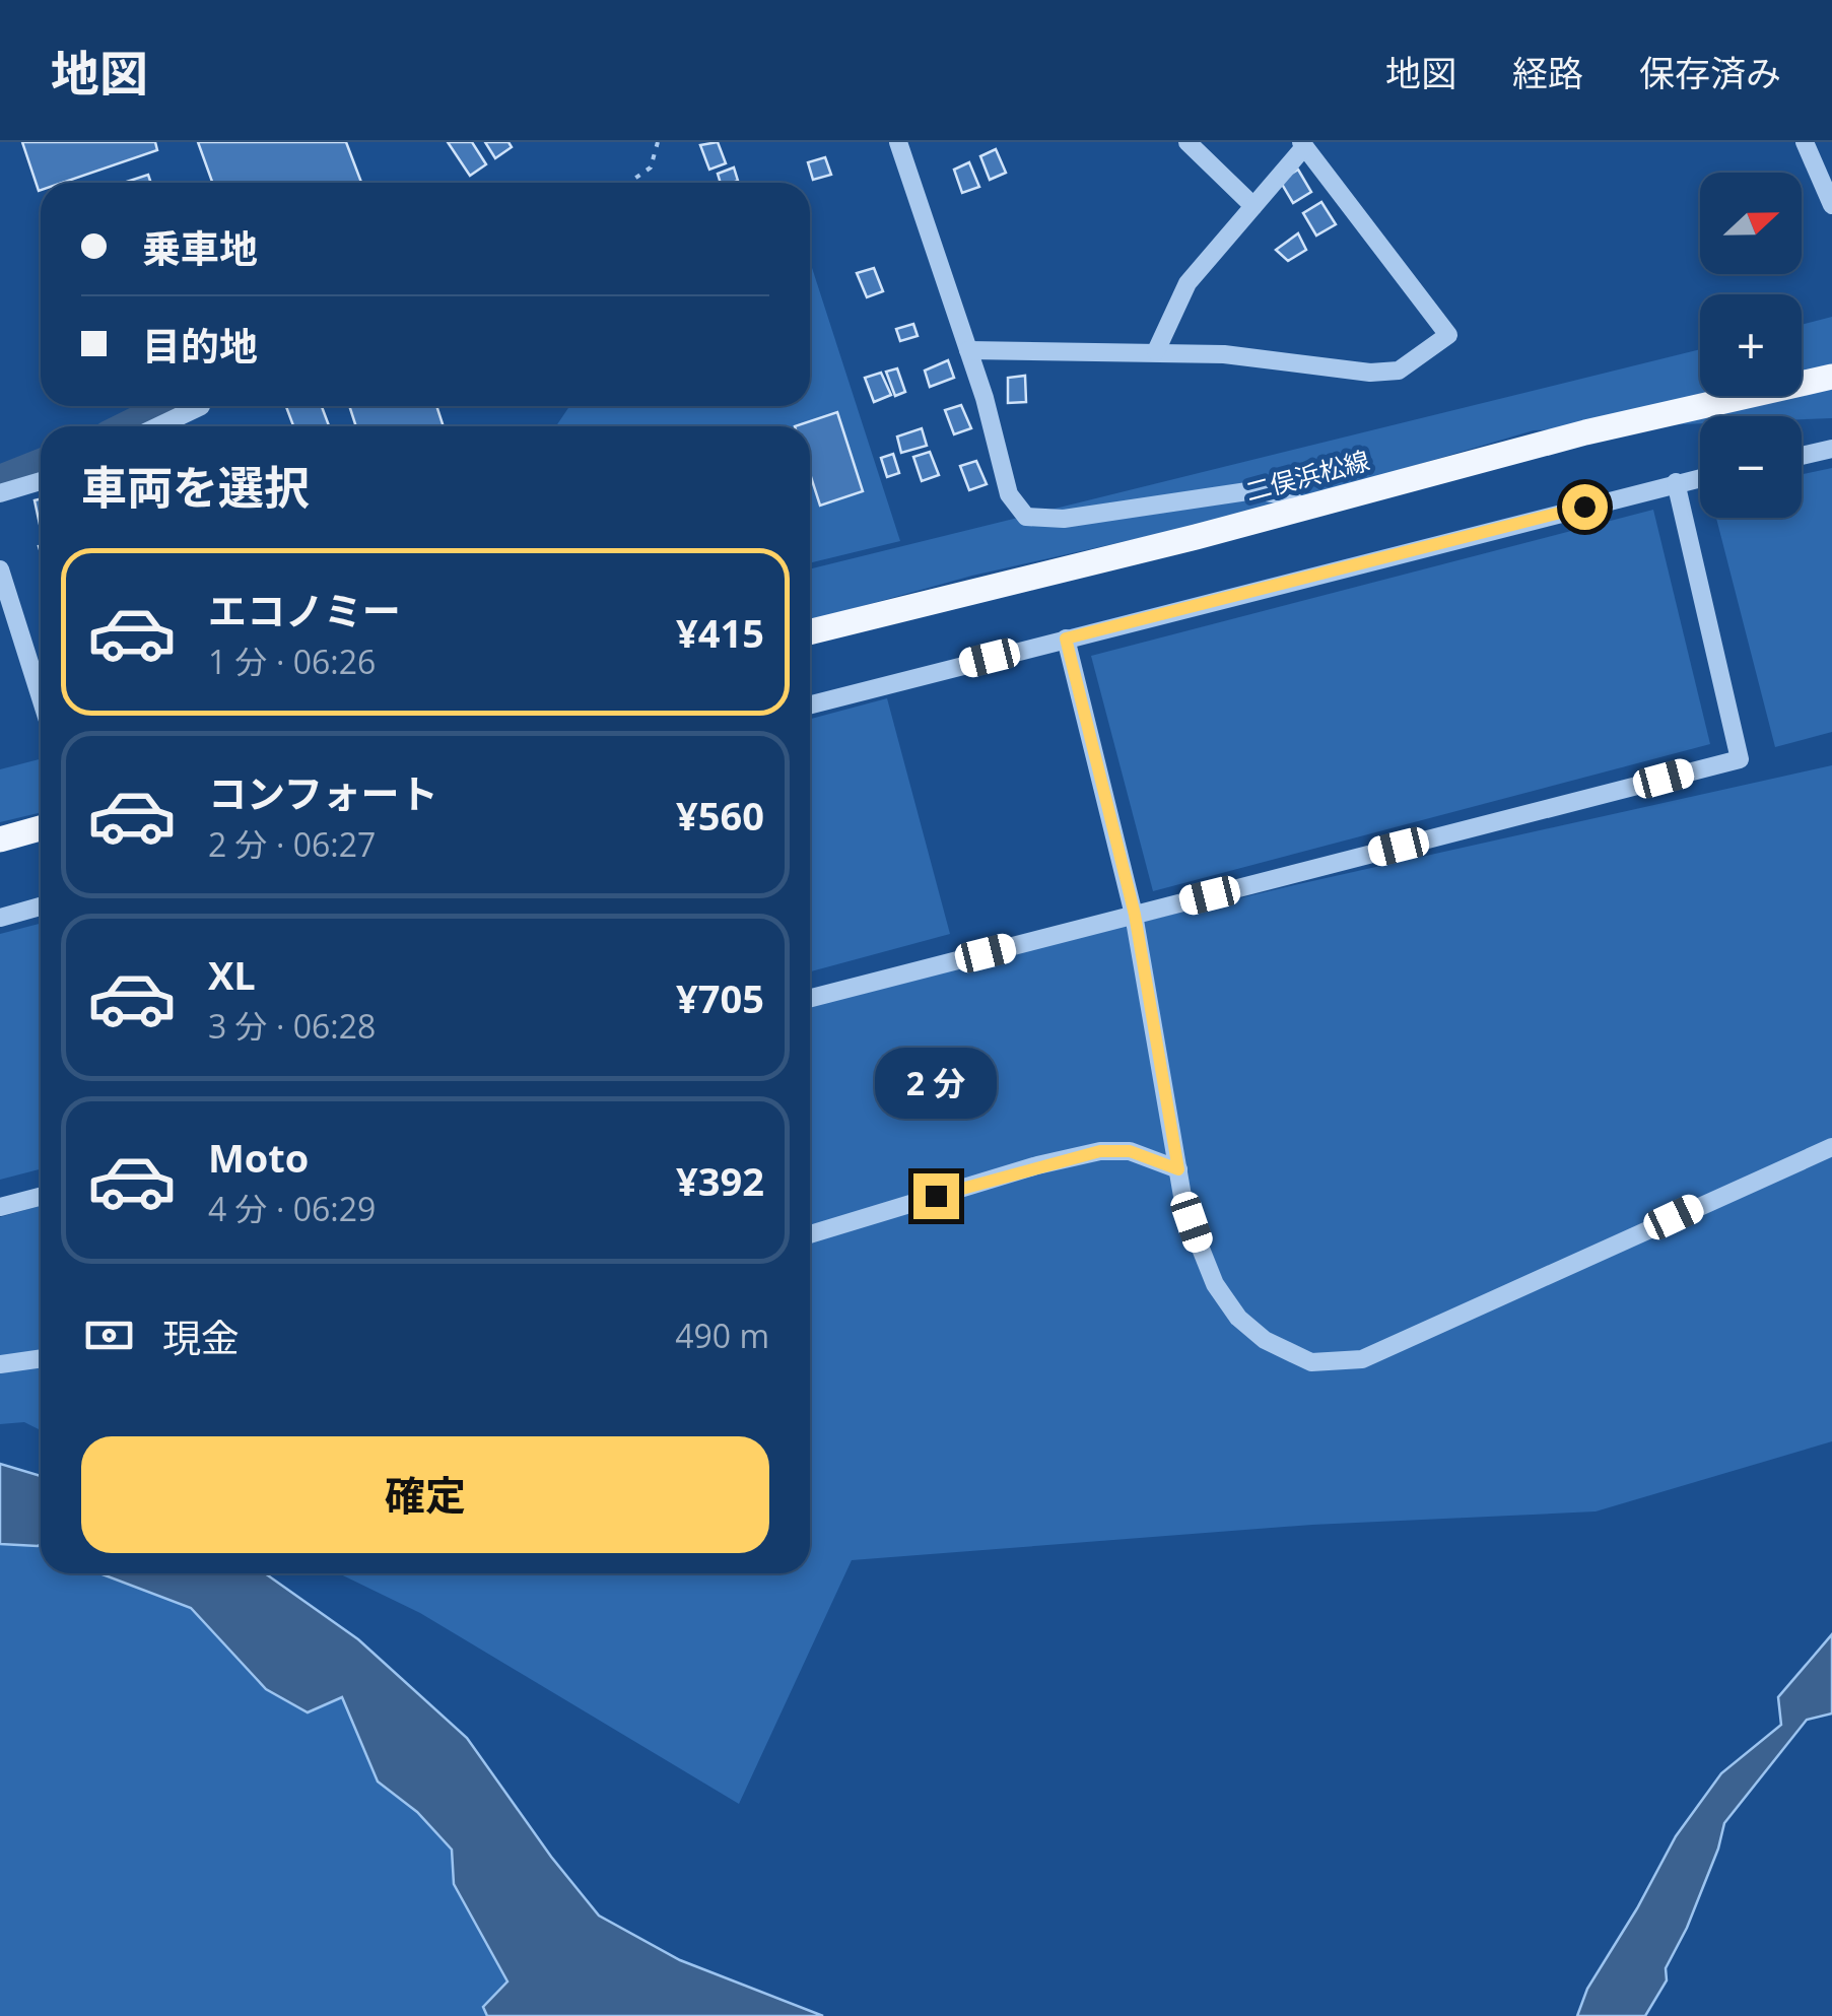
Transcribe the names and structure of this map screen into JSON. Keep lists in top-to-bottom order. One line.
{"streets":{"main road":["二俣浜松線"]},"north":"right","page":{"header":"地図","nav":["地図","経路","保存済み"],"map_buttons":["+","−"],"banner":["乗車地","目的地"],"heading":"車両を選択","list":[{"name":"エコノミー","note":"1 分 · 06:26","value":"¥415"},{"name":"コンフォート","note":"2 分 · 06:27","value":"¥560"},{"name":"XL","note":"3 分 · 06:28","value":"¥705"},{"name":"Moto","note":"4 分 · 06:29","value":"¥392"}],"bubble":"2 分","pay":["現金","490 m"],"buttons":"確定"}}
